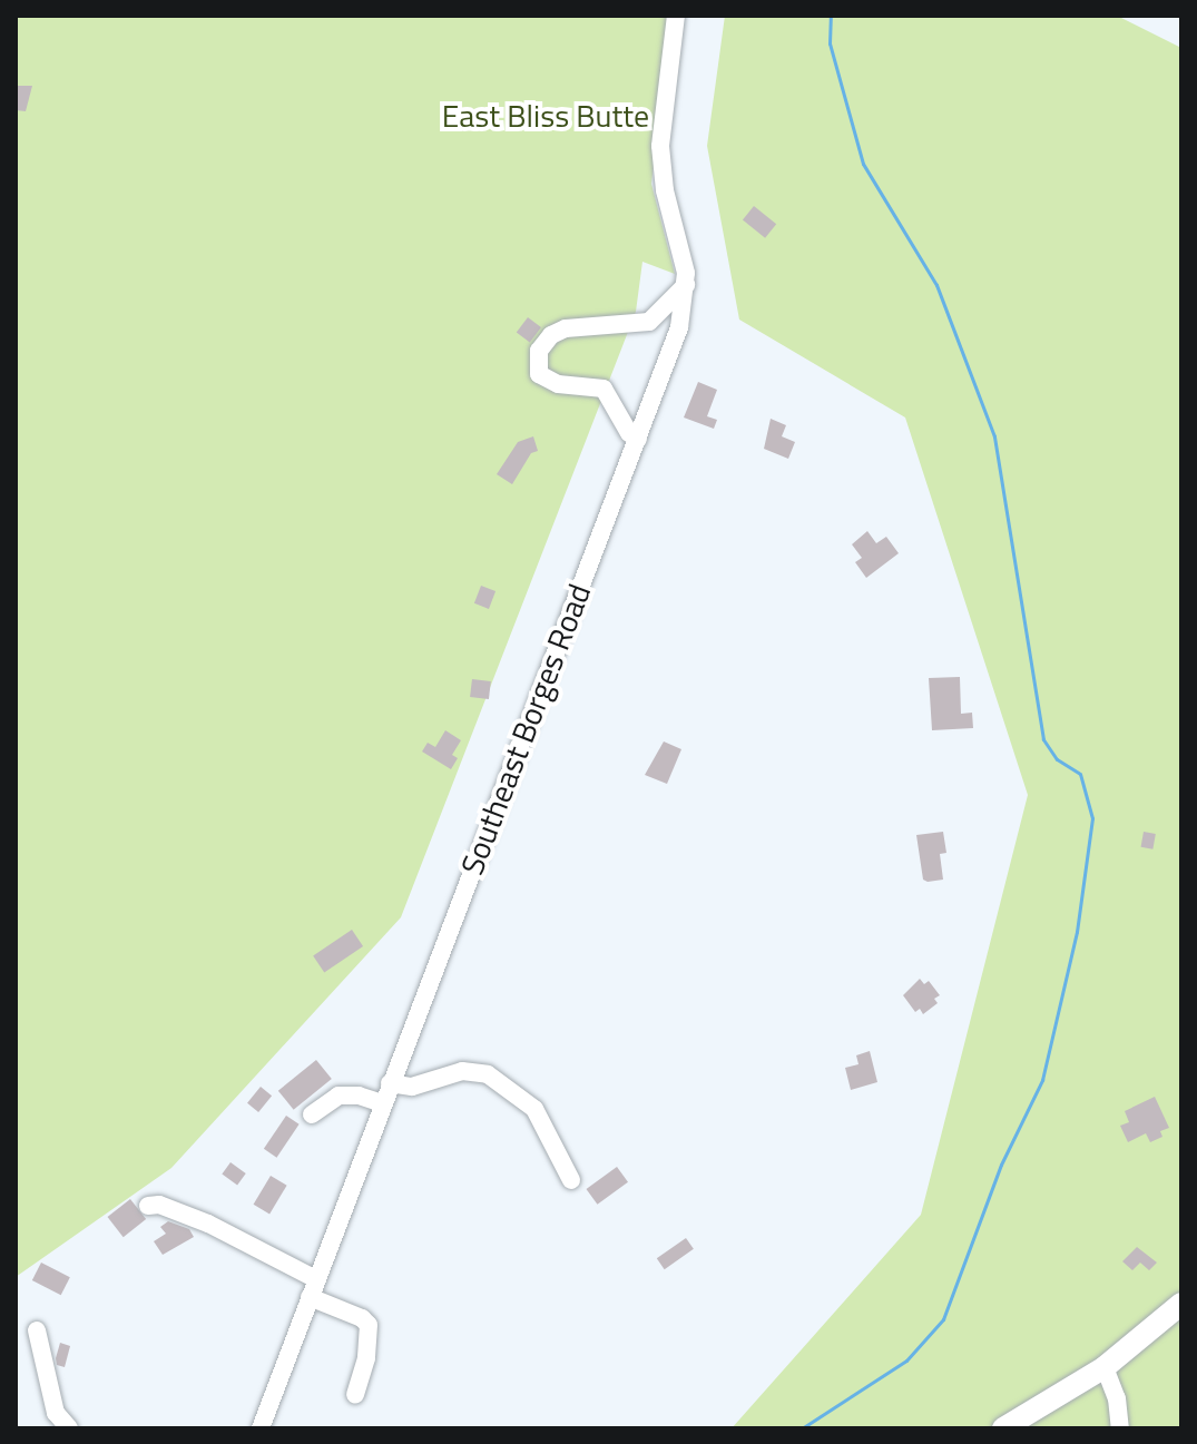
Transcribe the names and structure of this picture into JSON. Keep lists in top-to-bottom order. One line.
{"streets":{"street":["Southeast Borges Road"]},"parks":["East Bliss Butte"]}
